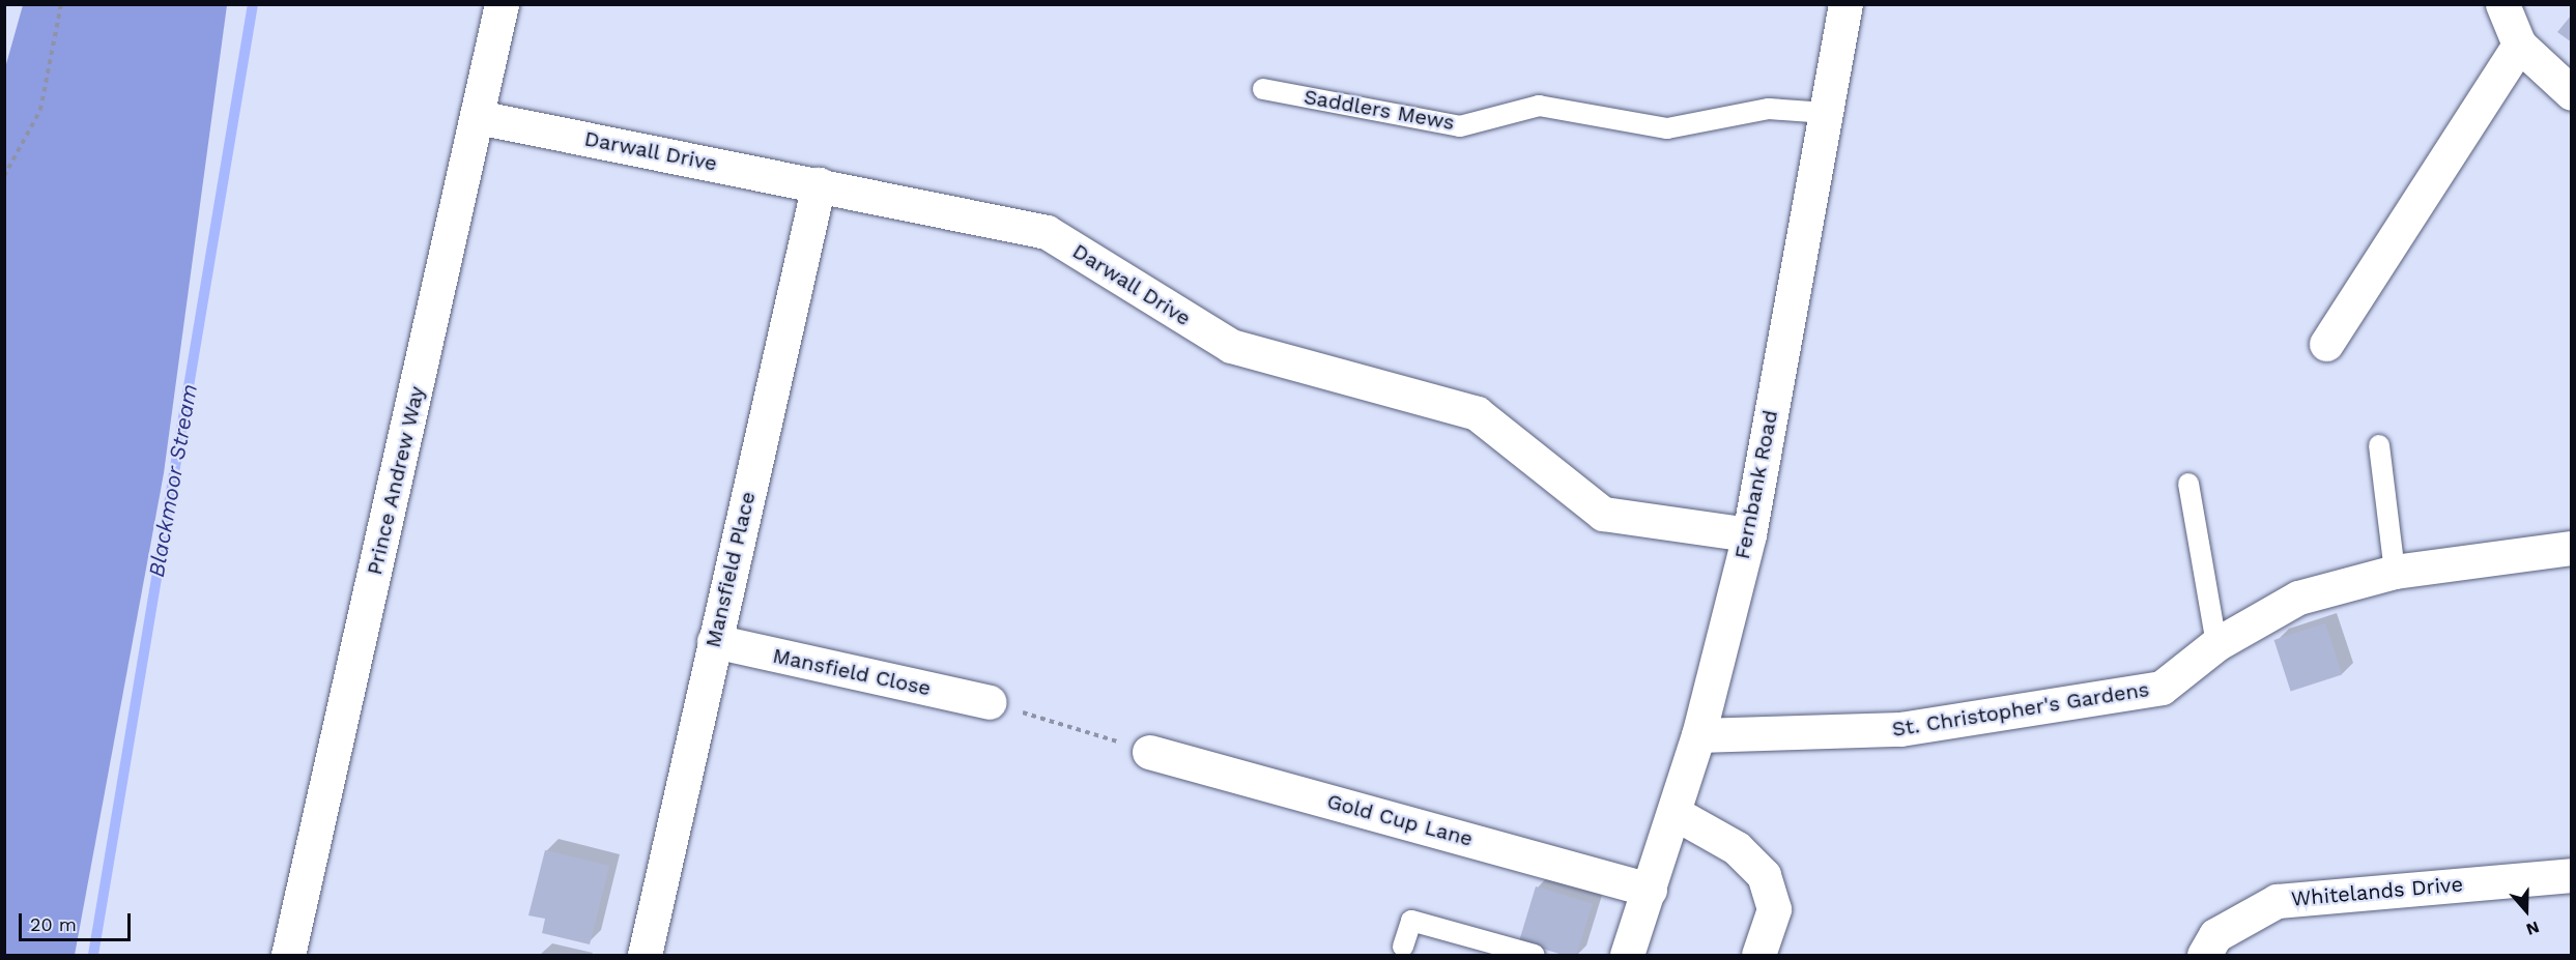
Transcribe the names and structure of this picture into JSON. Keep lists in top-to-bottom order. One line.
{"streets":{"street":["Darwall Drive","Prince Andrew Way","Fernbank Road","Mansfield Place","Mansfield Close","St. Christopher's Gardens","Gold Cup Lane","Whitelands Drive"],"lane":["Saddlers Mews"]},"crossings":[["Saddlers Mews","Fernbank Road"],["Darwall Drive","Prince Andrew Way"],["Darwall Drive","Fernbank Road"],["Darwall Drive","Mansfield Place"],["Fernbank Road","St. Christopher's Gardens"],["Fernbank Road","Gold Cup Lane"],["Mansfield Place","Mansfield Close"]],"water":["Blackmoor Stream"],"scale_bar":"20 m","north":"bottom"}
